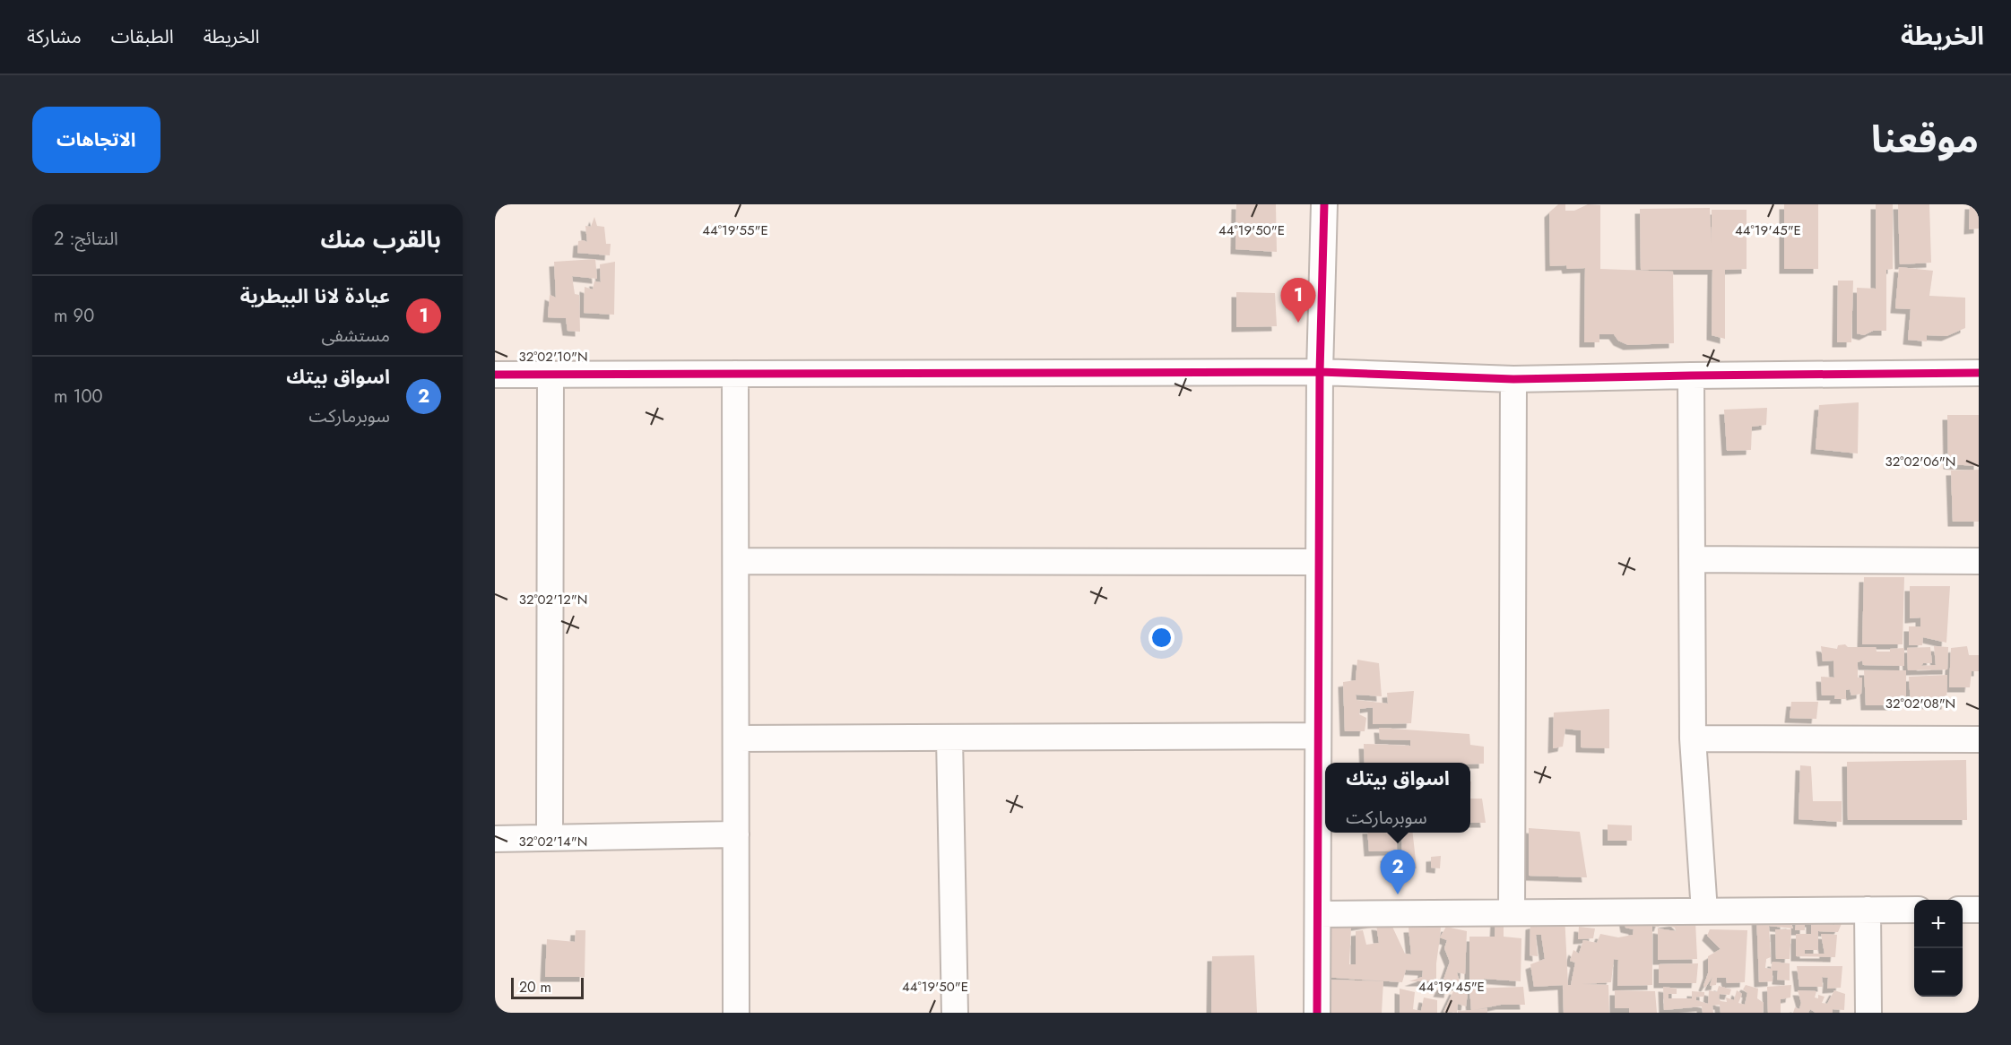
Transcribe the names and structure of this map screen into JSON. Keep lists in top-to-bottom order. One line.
{"scale_bar":"20 m","page":{"header":"الخريطة","nav":["الخريطة","الطبقات","مشاركة"],"title":"موقعنا","buttons":"الاتجاهات","heading":["بالقرب منك","النتائج: 2"],"list":[{"mark":"1","name":"عيادة لانا البيطرية","note":"مستشفى","value":"90 m"},{"mark":"2","name":"اسواق بيتك","note":"سوبرماركت","value":"100 m"}],"pins":["1","2"],"popup":["اسواق بيتك","سوبرماركت"],"map_buttons":["+","−"],"scale":"20 m"},"coordinates":["44°19'55\"E","44°19'50\"E","44°19'45\"E","32°02'10\"N","32°02'06\"N","32°02'12\"N","32°02'08\"N","32°02'14\"N"]}
